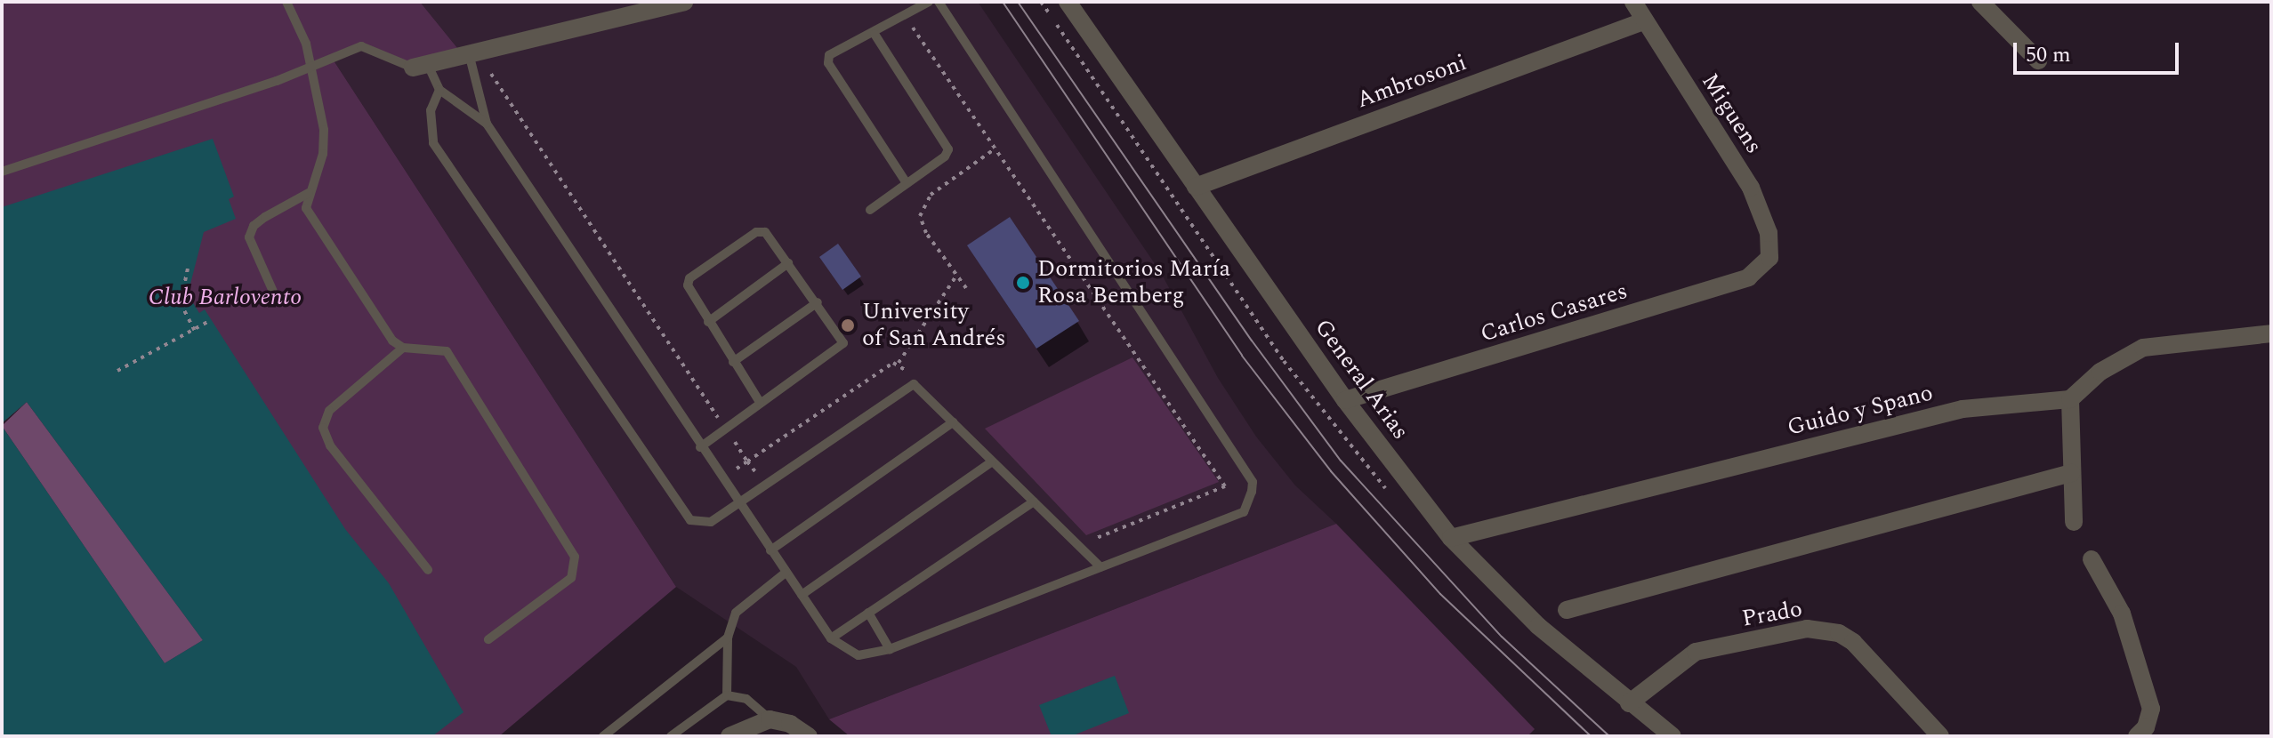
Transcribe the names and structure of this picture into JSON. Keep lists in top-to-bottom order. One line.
{"streets":{"street":["Ambrosoni","Miguens","Carlos Casares","General Arias","Guido y Spano","Prado"]},"crossings":[["Ambrosoni","Miguens"],["Ambrosoni","General Arias"],["Miguens","Carlos Casares"],["Carlos Casares","General Arias"],["General Arias","Guido y Spano"],["General Arias","Prado"]],"parks":["Club Barlovento"],"places":["Dormitorios María Rosa Bemberg","University of San Andrés"],"scale_bar":"50 m"}
